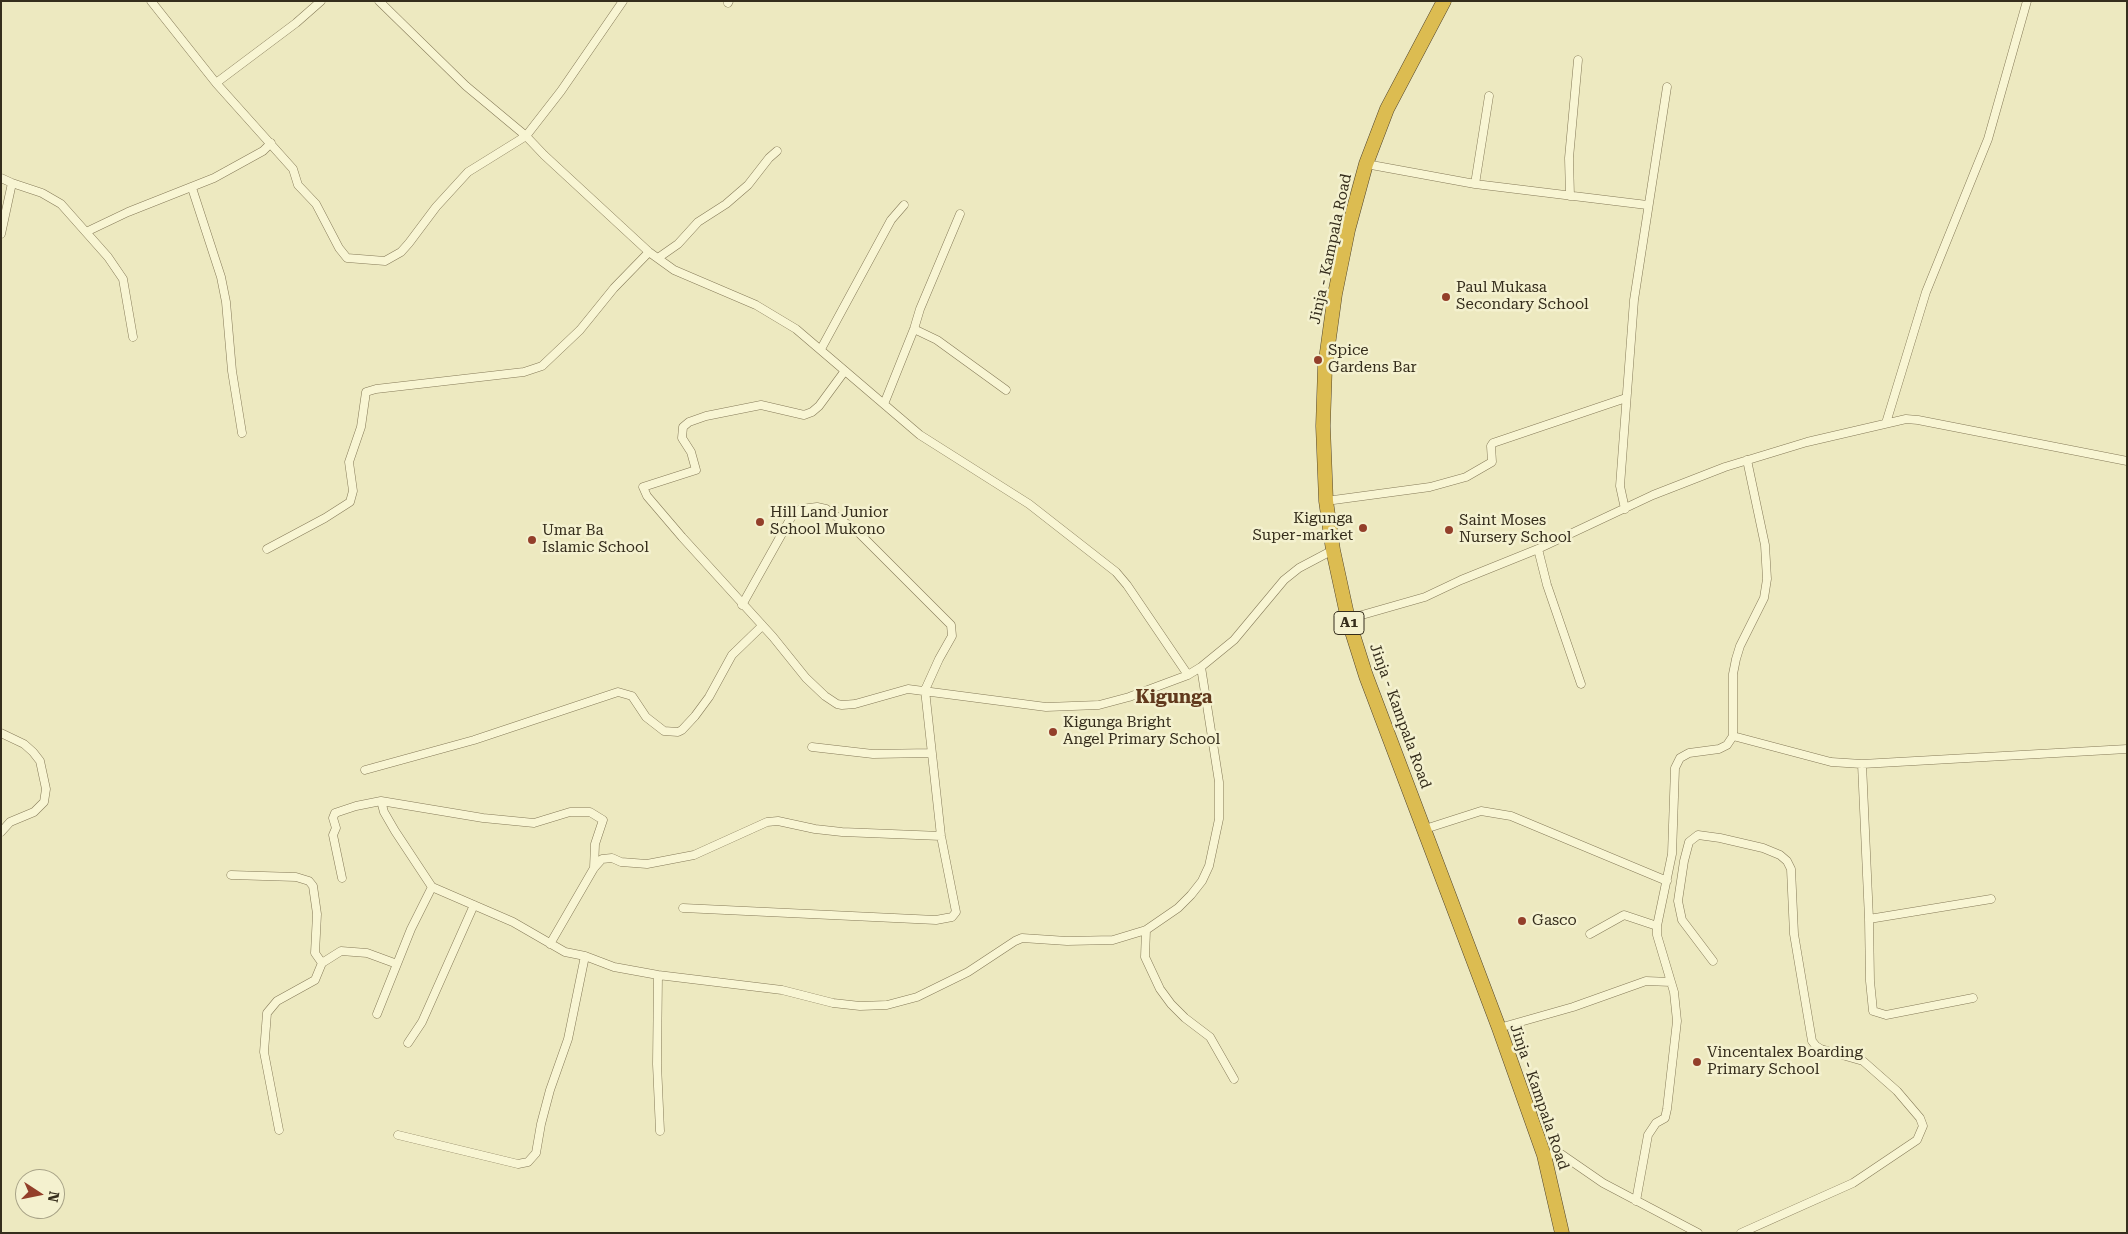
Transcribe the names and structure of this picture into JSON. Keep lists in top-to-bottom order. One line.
{"streets":{"highway":["Jinja - Kampala Road","A1"]},"districts":["Kigunga"],"places":["Paul Mukasa Secondary School","Spice Gardens Bar","Hill Land Junior School Mukono","Kigunga Super-market","Saint Moses Nursery School","Umar Ba Islamic School","Kigunga Bright Angel Primary School","Gasco","Vincentalex Boarding Primary School"],"north":"right"}
